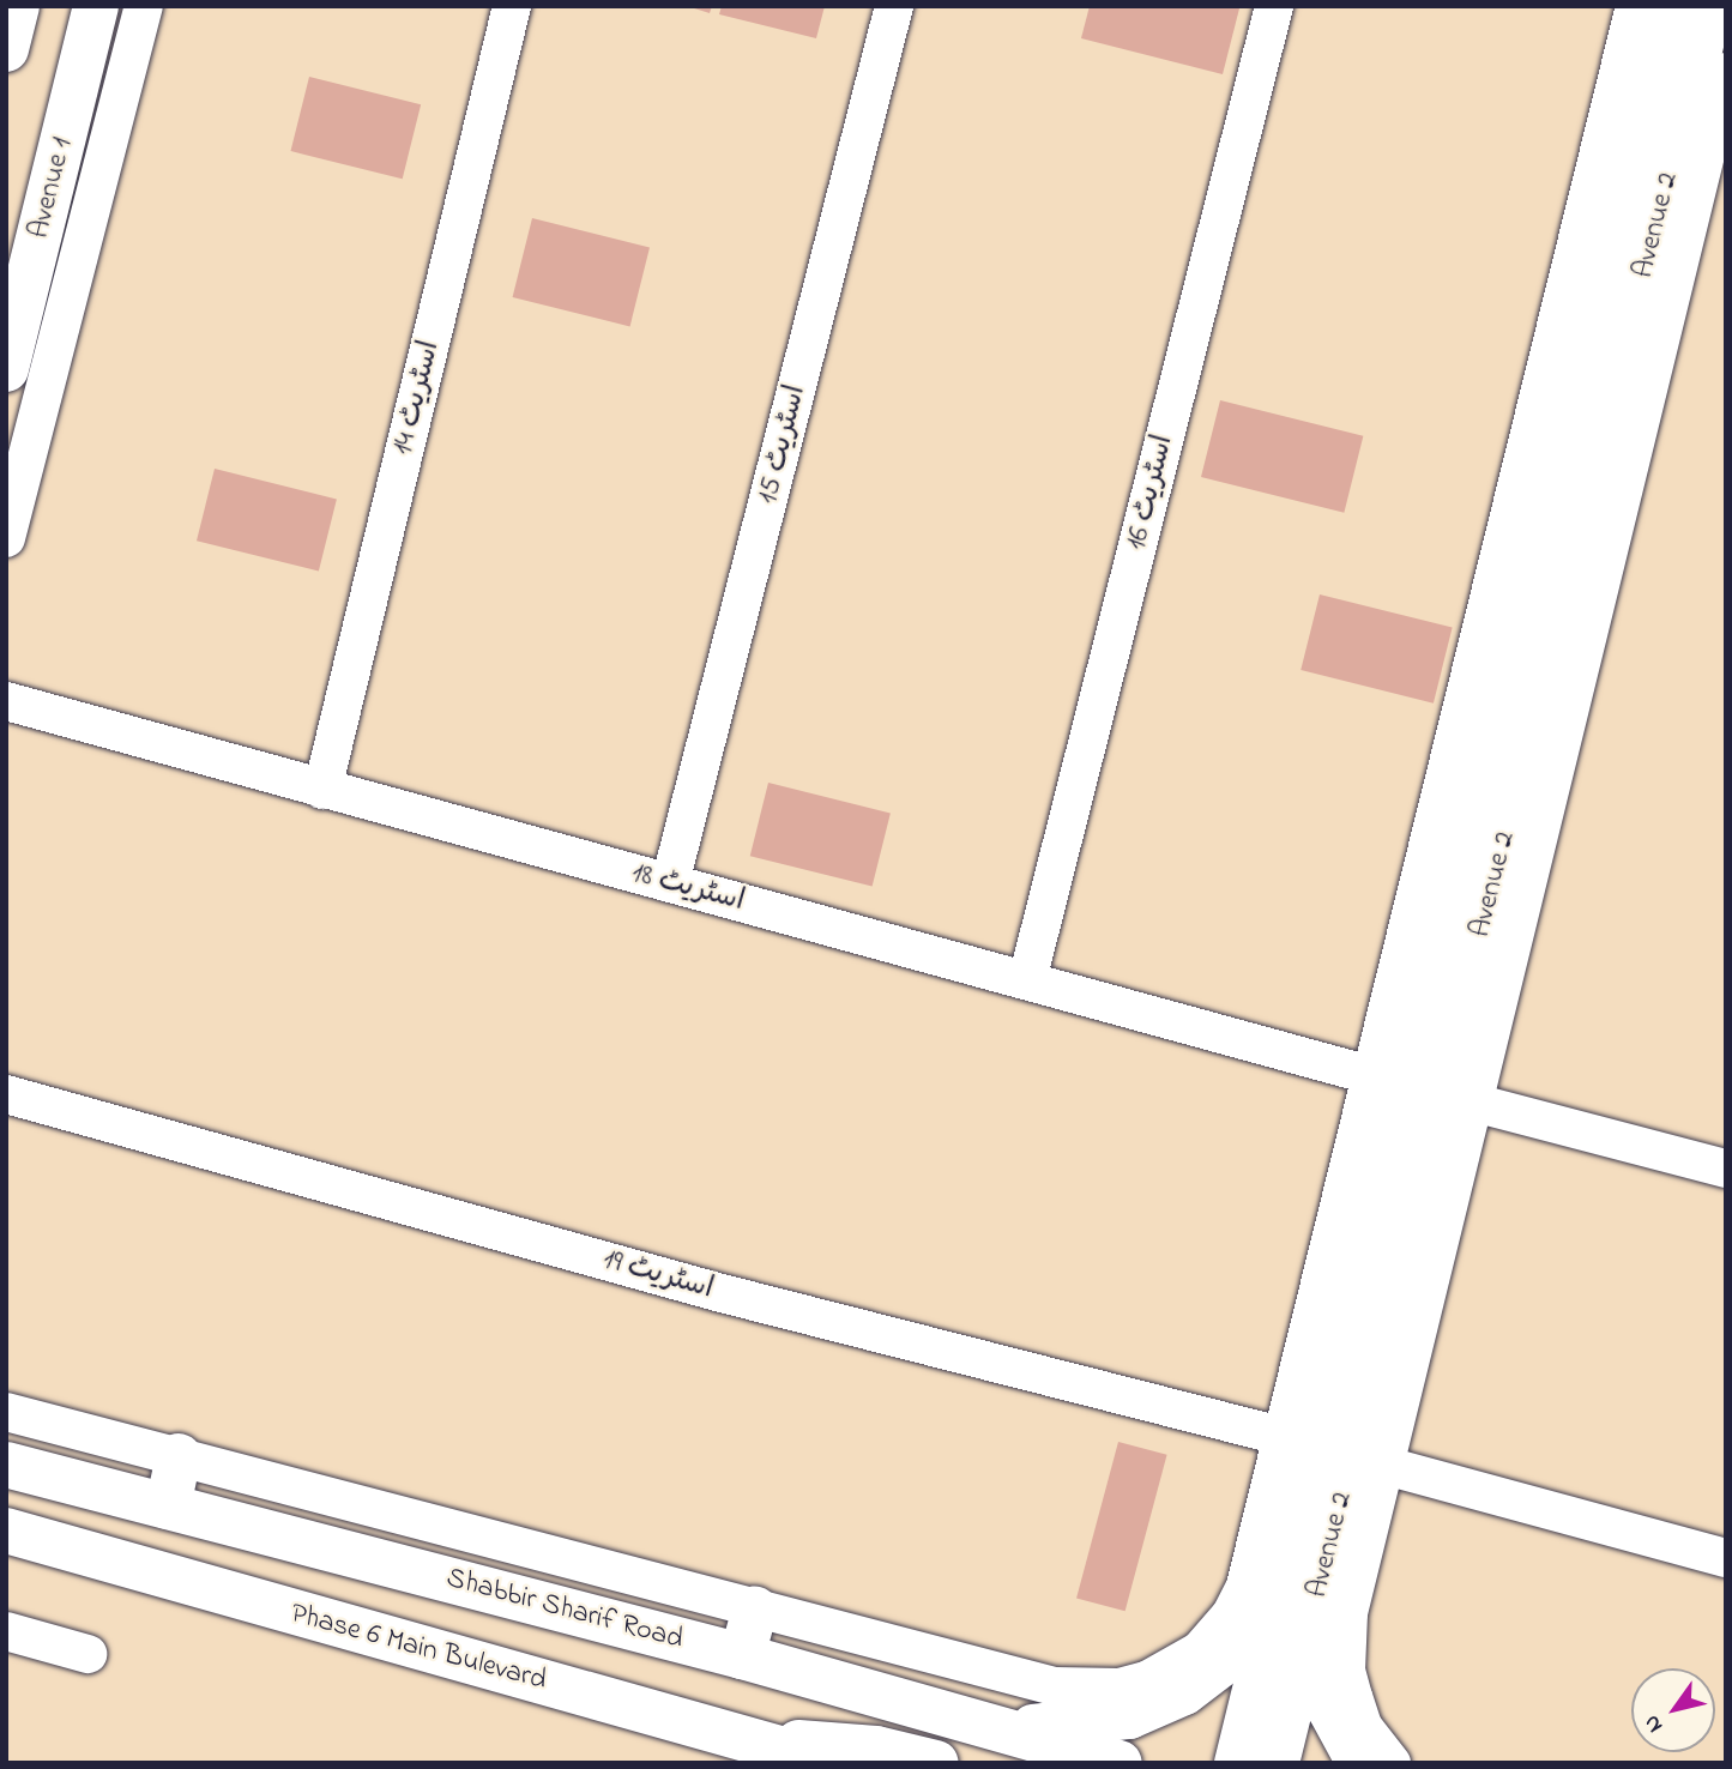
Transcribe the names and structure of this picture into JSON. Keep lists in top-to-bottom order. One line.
{"streets":{"main road":["Avenue 1","Avenue 2","Shabbir Sharif Road","Phase 6 Main Bulevard"],"street":["اسٹریٹ 14","اسٹریٹ 15","اسٹریٹ 16","اسٹریٹ 18","اسٹریٹ 19"]},"crossings":[["Avenue 2","اسٹریٹ 19"],["اسٹریٹ 14","اسٹریٹ 18"],["اسٹریٹ 15","اسٹریٹ 18"],["اسٹریٹ 16","اسٹریٹ 18"]],"north":"bottom left"}
